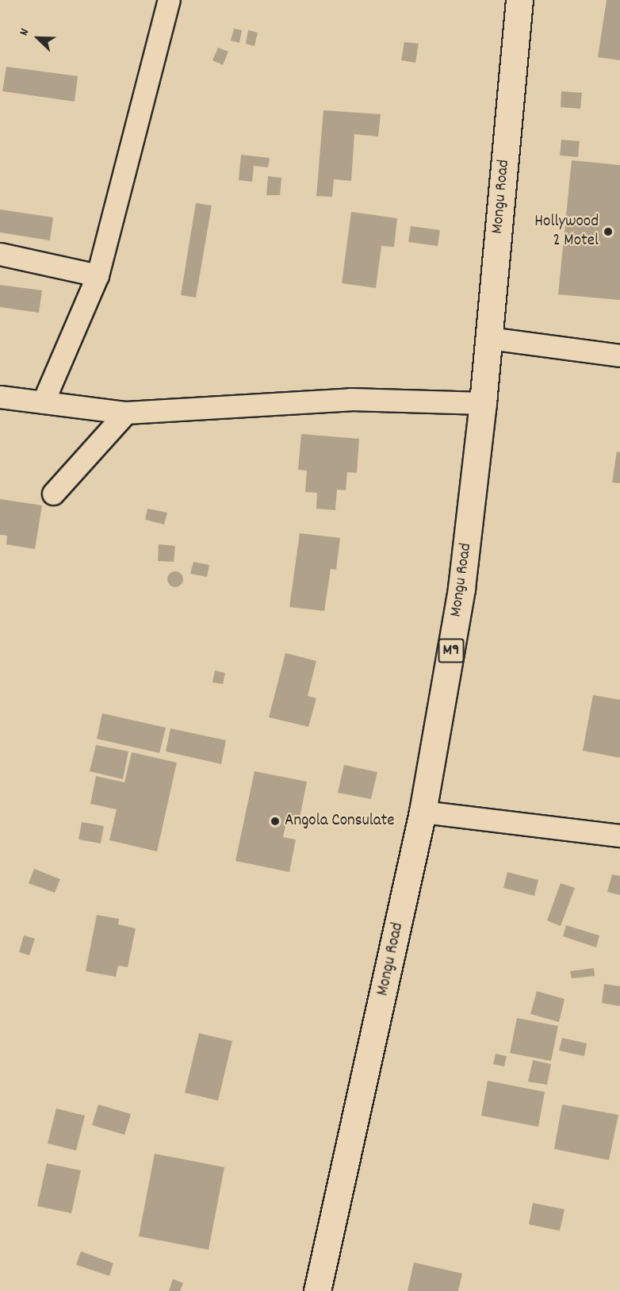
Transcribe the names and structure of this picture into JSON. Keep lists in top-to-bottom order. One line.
{"streets":{"main road":["Mongu Road","M9"]},"places":["Hollywood 2 Motel","Angola Consulate"],"north":"top left"}
